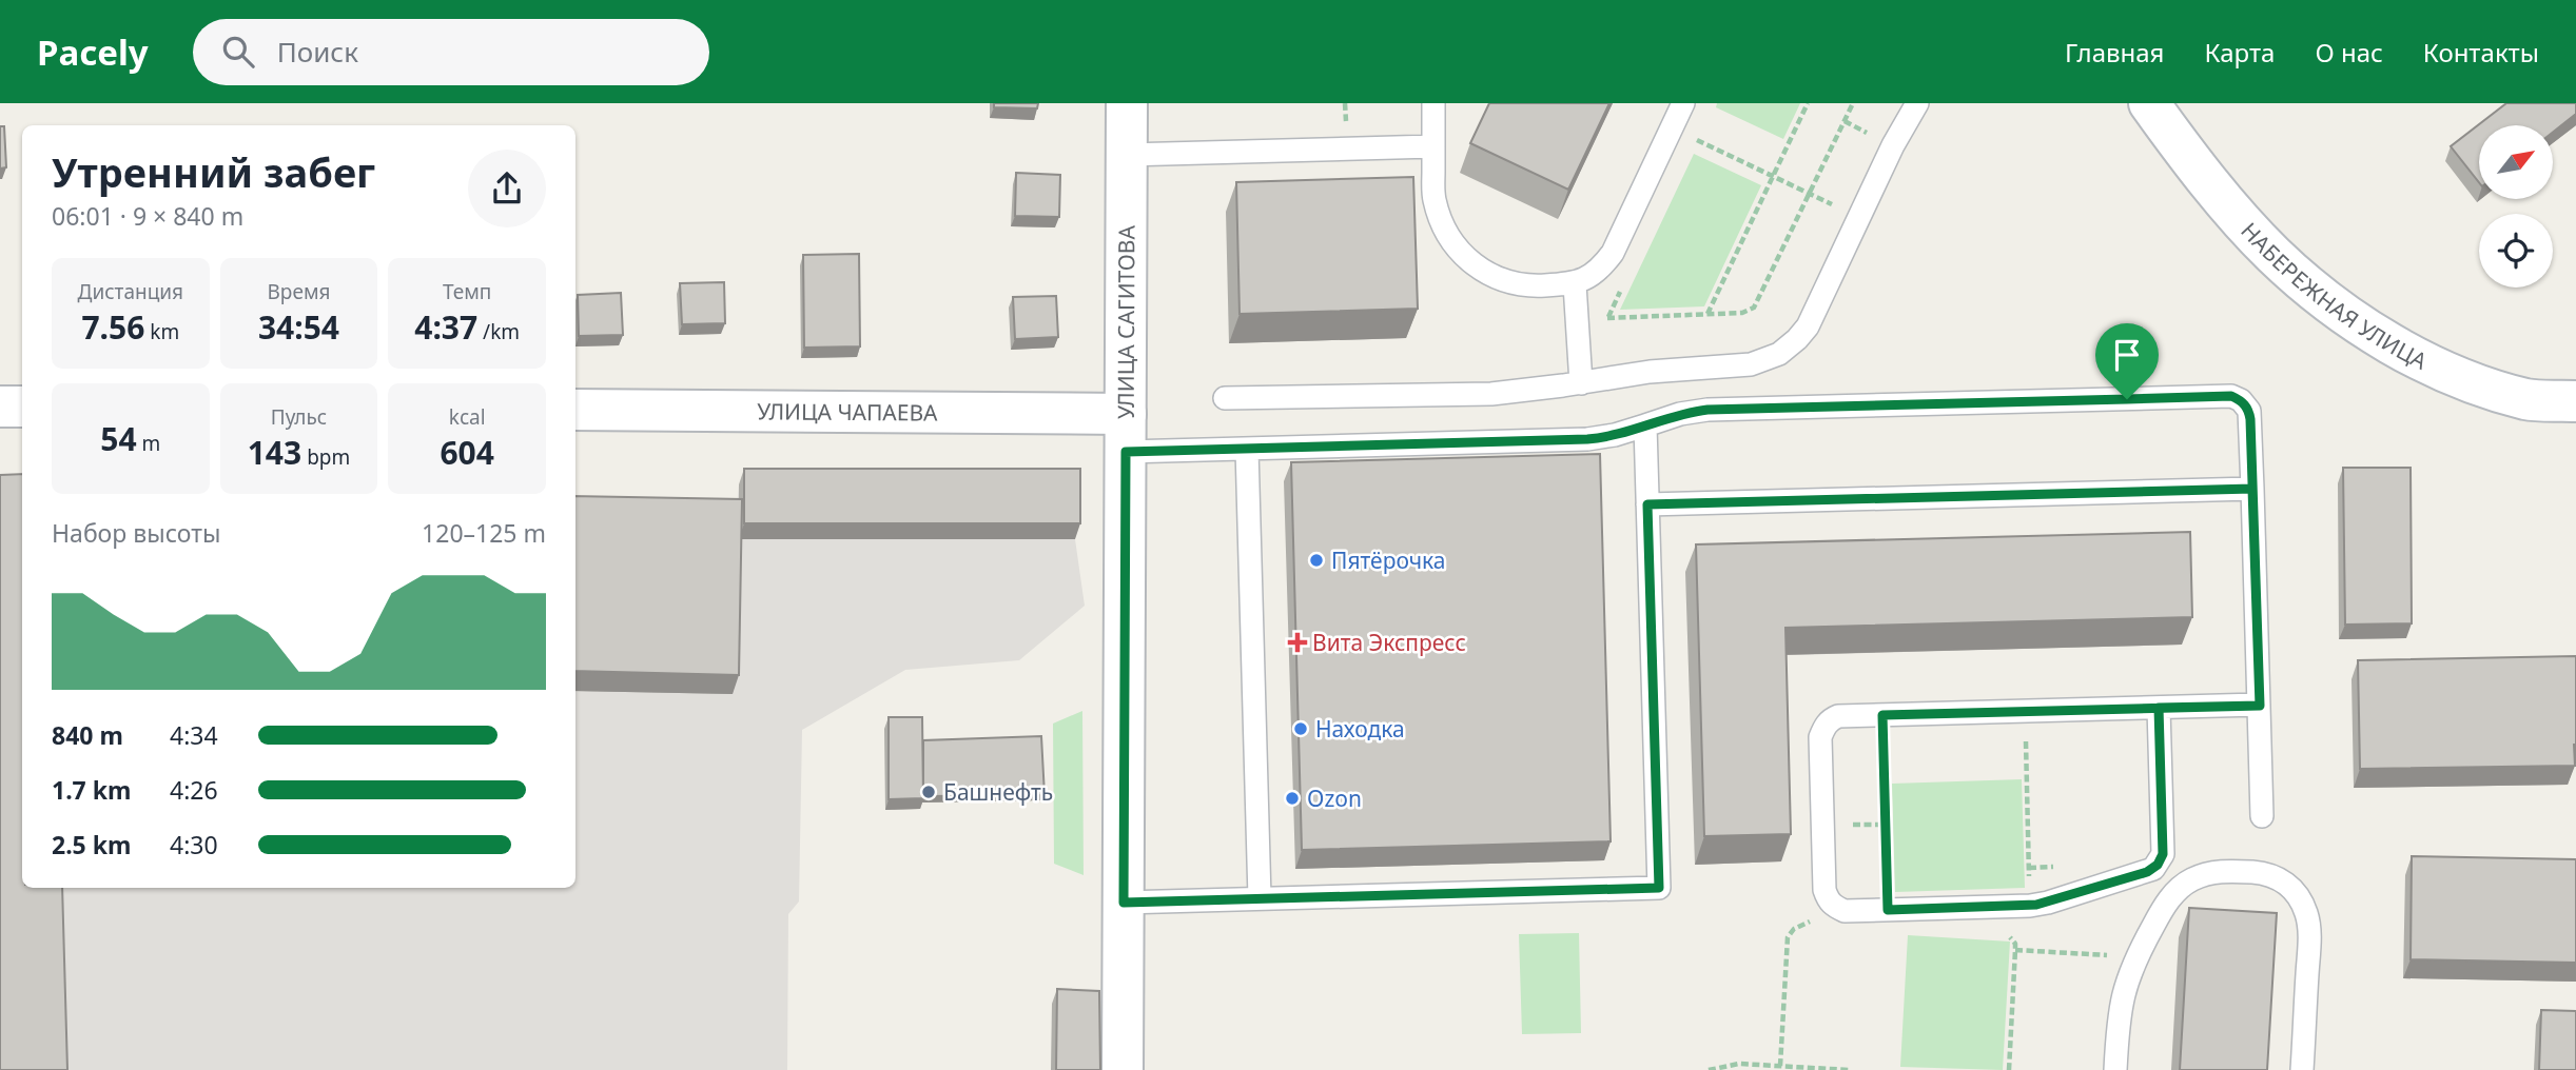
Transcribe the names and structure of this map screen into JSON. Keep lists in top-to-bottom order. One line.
{"streets":{"street":["НАБЕРЕЖНАЯ УЛИЦА","УЛИЦА САГИТОВА","УЛИЦА ЧАПАЕВА"]},"crossings":[["УЛИЦА САГИТОВА","УЛИЦА ЧАПАЕВА"]],"places":{"other":["Пятёрочка","Находка","Башнефть","Ozon"],"health":["Вита Экспресс"]},"north":"top right","page":{"header":"Pacely","search":"Поиск","nav":["Главная","Карта","О нас","Контакты"],"heading":["Утренний забег","06:01 · 9 × 840 m"],"stats":[["Дистанция","7.56 km"],["Время","34:54"],["Темп","4:37 /km"],["54 m"],["Пульс","143 bpm"],["kcal","604"]],"chart":["Набор высоты","120–125 m"],"list":[{"name":"840 m","note":"4:34"},{"name":"1.7 km","note":"4:26"},{"name":"2.5 km","note":"4:30"}]}}
